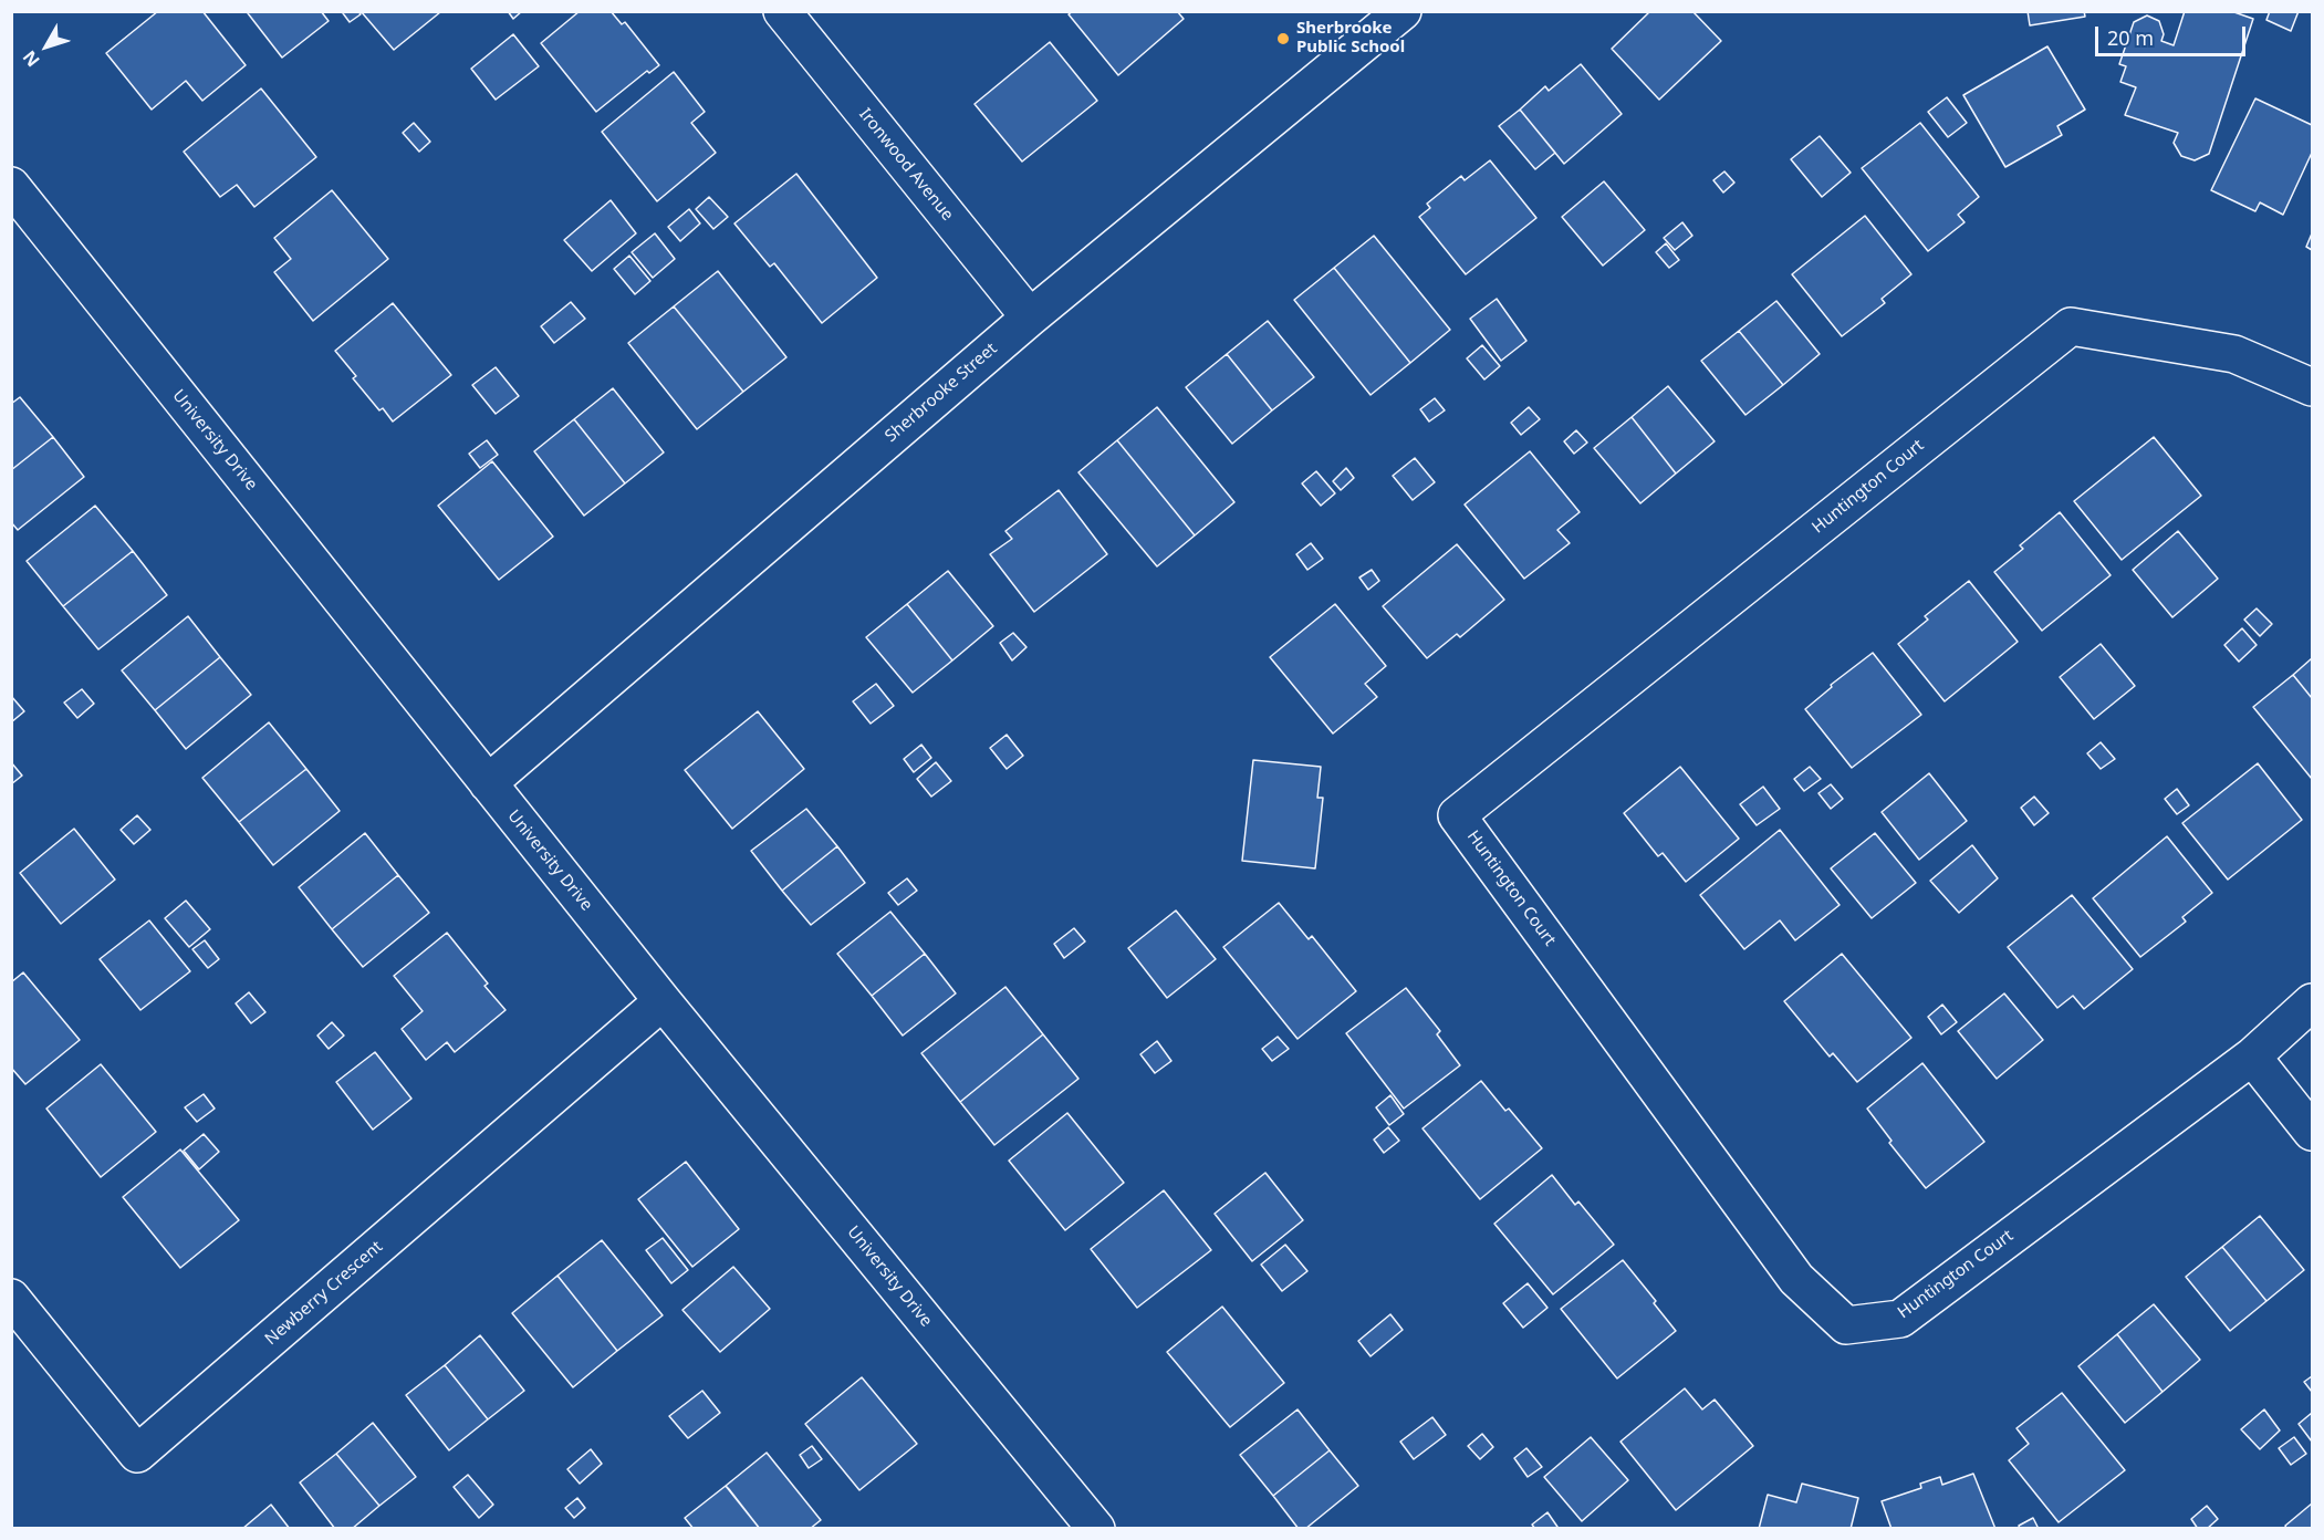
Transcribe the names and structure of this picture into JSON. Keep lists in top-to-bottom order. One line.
{"streets":{"street":["Ironwood Avenue","Sherbrooke Street","University Drive","Huntington Court","Newberry Crescent"]},"crossings":[["Ironwood Avenue","Sherbrooke Street"],["Sherbrooke Street","University Drive"],["University Drive","Newberry Crescent"]],"places":["Sherbrooke Public School"],"scale_bar":"20 m","north":"bottom left"}
